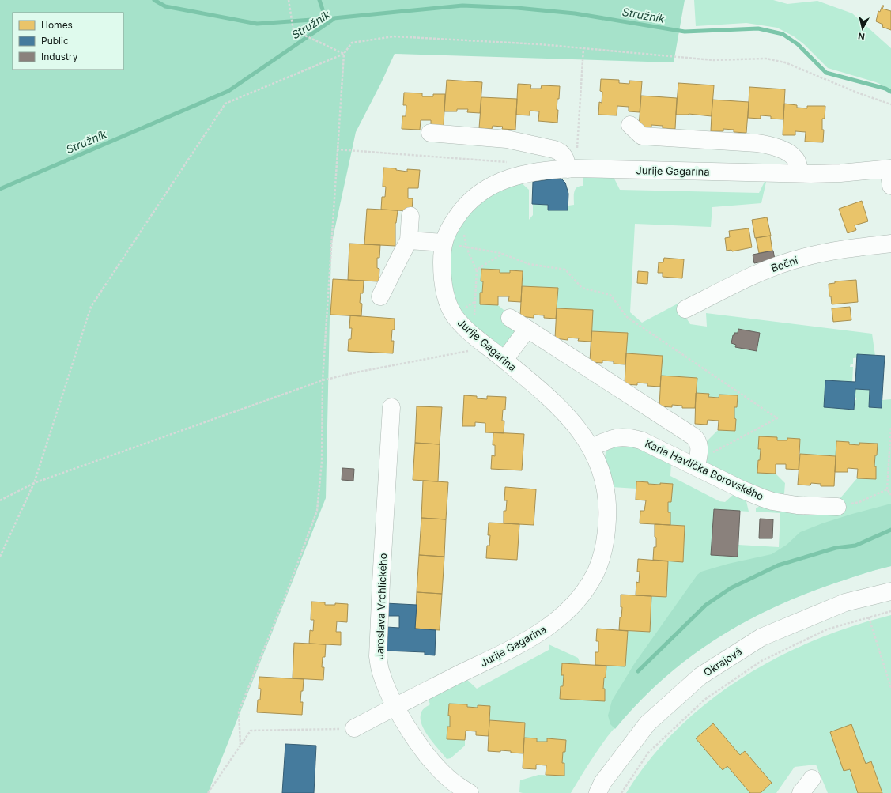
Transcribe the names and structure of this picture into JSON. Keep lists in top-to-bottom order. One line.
{"streets":{"street":["Jurije Gagarina","Boční","Karla Havlíčka Borovského","Jaroslava Vrchlického","Okrajová"]},"crossings":[["Jurije Gagarina","Karla Havlíčka Borovského"],["Jurije Gagarina","Jaroslava Vrchlického"]],"water":["Stružník"],"legend":["Homes","Public","Industry"],"north":"bottom"}
